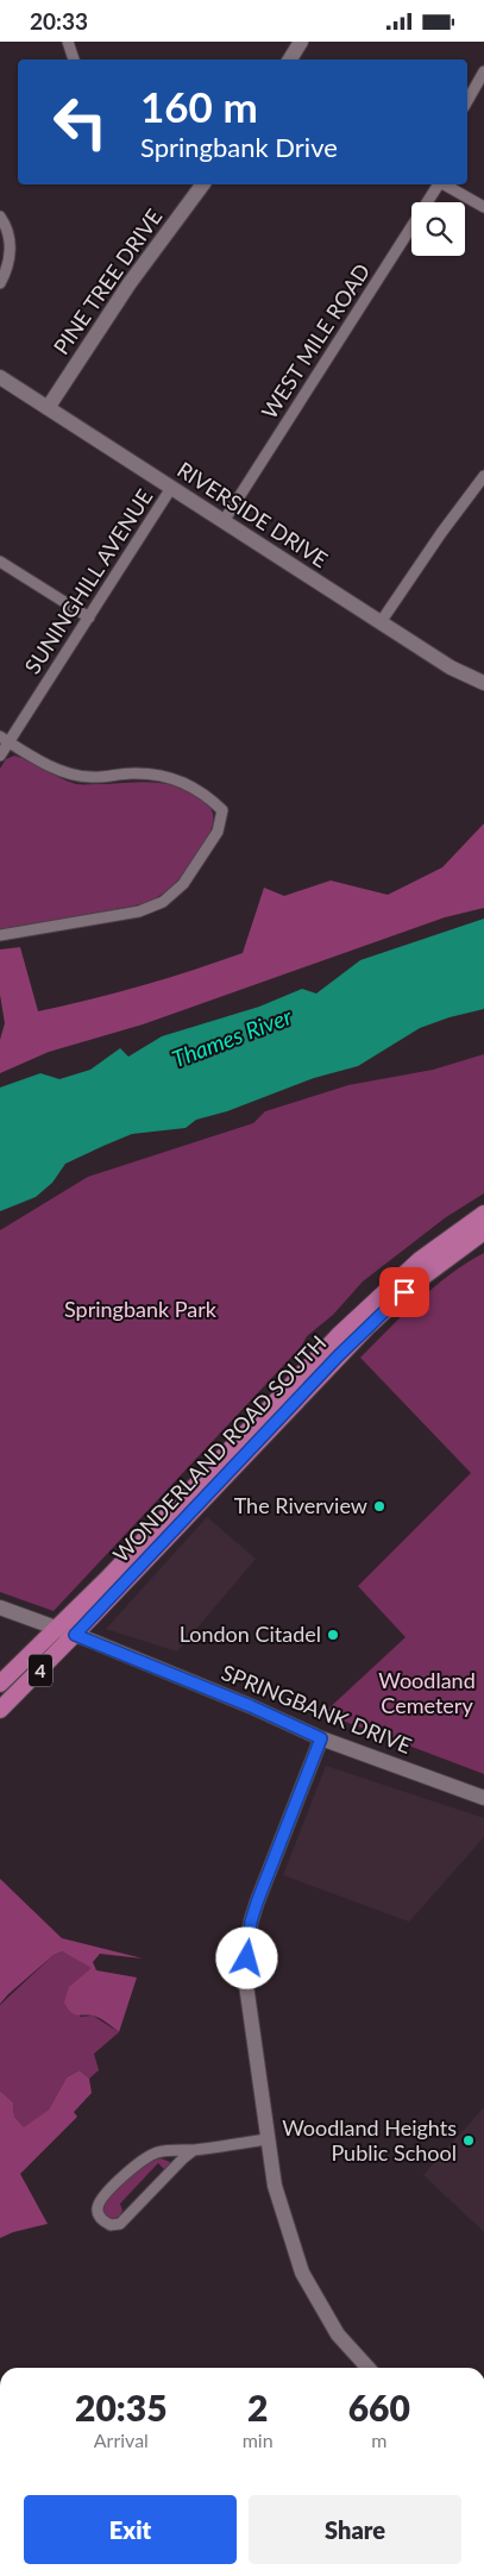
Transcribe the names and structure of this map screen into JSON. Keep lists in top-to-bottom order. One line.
{"streets":{"main road":["PINE TREE DRIVE","RIVERSIDE DRIVE","WONDERLAND ROAD SOUTH","4","SPRINGBANK DRIVE"],"street":["WEST MILE ROAD","SUNINGHILL AVENUE"]},"crossings":[["PINE TREE DRIVE","RIVERSIDE DRIVE"],["WEST MILE ROAD","RIVERSIDE DRIVE"],["RIVERSIDE DRIVE","SUNINGHILL AVENUE"],["WONDERLAND ROAD SOUTH","SPRINGBANK DRIVE"]],"water":["Thames River"],"parks":["Springbank Park","Woodland Cemetery"],"places":["The Riverview","London Citadel","Woodland Heights Public School"],"page":{"status":"20:33","turn":["160 m","Springbank Drive"],"eta":["20:35","Arrival","2","min","660","m"],"buttons":["Exit","Share"]}}
